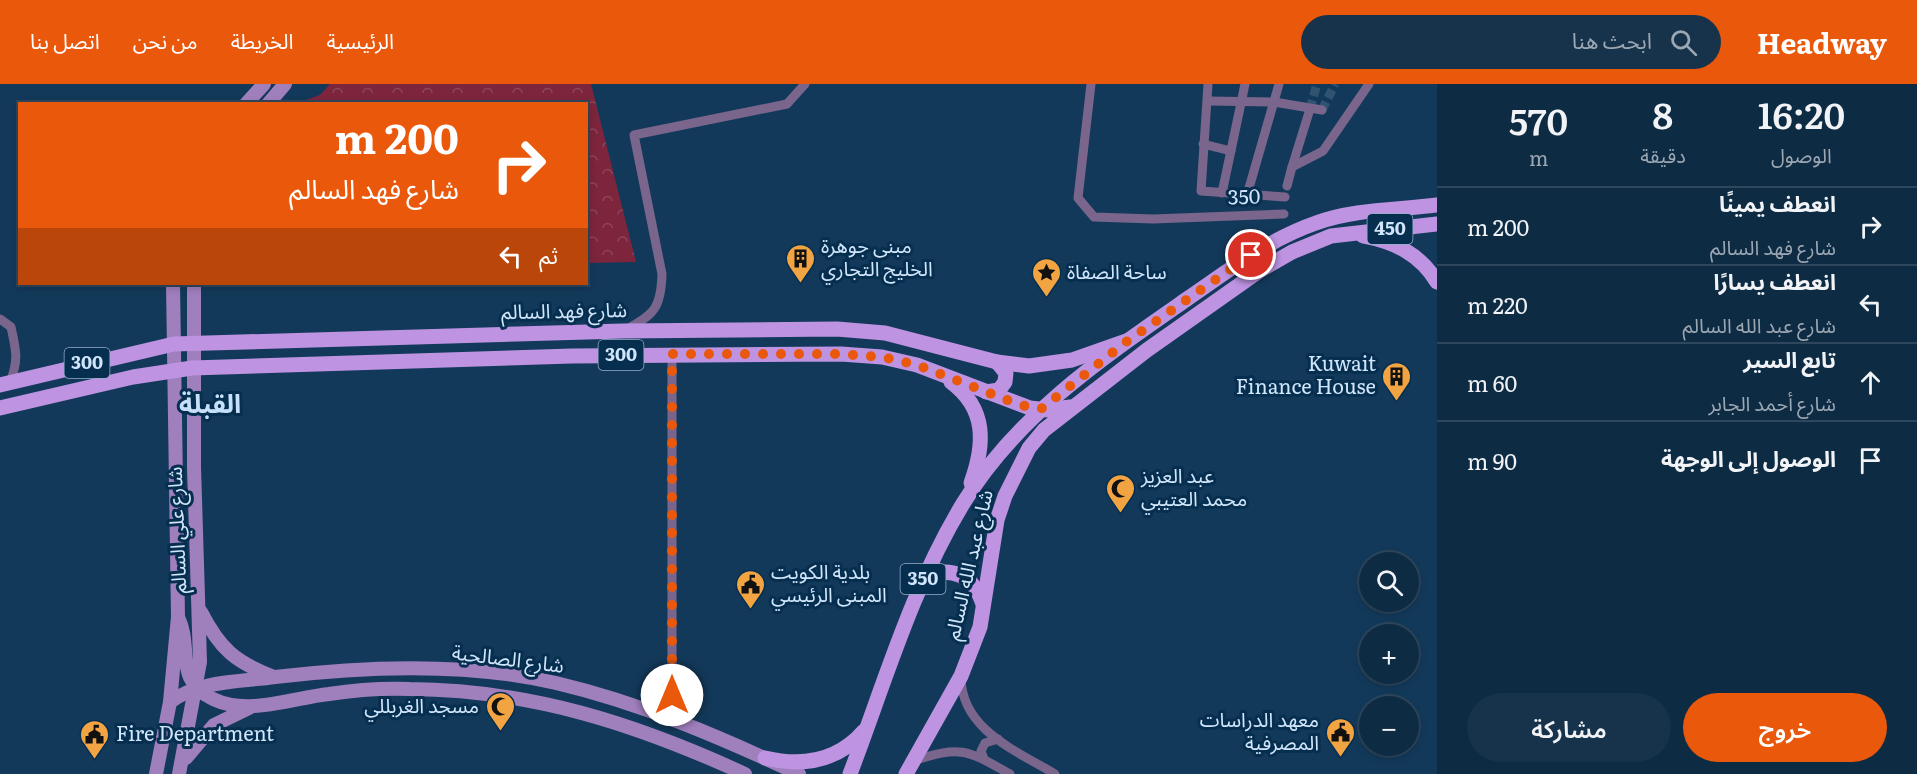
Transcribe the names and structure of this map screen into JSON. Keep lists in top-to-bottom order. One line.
{"streets":{"main road":["350","450","شارع فهد السالم","300","شارع عبد الله السالم"],"street":["شارع علي السالم","شارع الصالحية"]},"crossings":[["450","شارع فهد السالم"],["450","300"],["450","شارع عبد الله السالم"],["شارع فهد السالم","شارع علي السالم"],["شارع فهد السالم","شارع عبد الله السالم"],["300","شارع علي السالم"],["300","شارع عبد الله السالم"],["شارع علي السالم","شارع الصالحية"]],"districts":["القبلة"],"places":{"building":["مبنى جوهرة الخليج التجاري","Kuwait Finance House"],"place":["ساحة الصفاة"],"mosque":["عبد العزيز محمد العتيبي","مسجد الغربللي"],"public building":["بلدية الكويت المبنى الرئيسي","معهد الدراسات المصرفية","Fire Department"]},"page":{"header":"Headway","search":"ابحث هنا","nav":["الرئيسية","الخريطة","من نحن","اتصل بنا"],"eta":["16:20","الوصول","8","دقيقة","570","m"],"turn":["200 m","شارع فهد السالم"],"list":[{"name":"انعطف يمينًا","note":"شارع فهد السالم","value":"200 m"},{"name":"انعطف يسارًا","note":"شارع عبد الله السالم","value":"220 m"},{"name":"تابع السير","note":"شارع أحمد الجابر","value":"60 m"},{"name":"الوصول إلى الوجهة","value":"90 m"}],"then":"ثم","map_buttons":["+","−"],"buttons":["خروج","مشاركة"]}}
